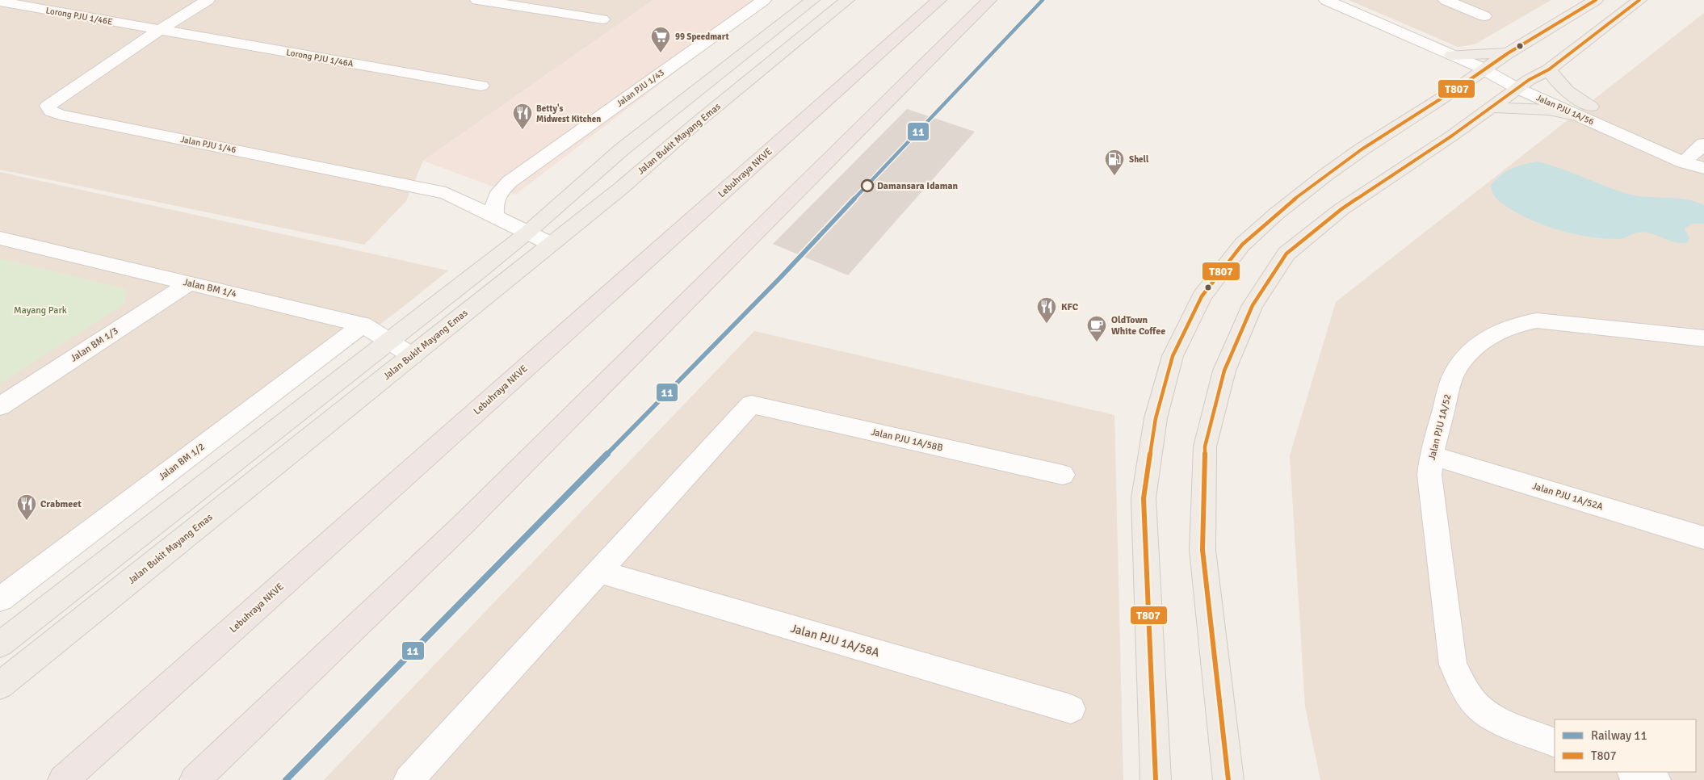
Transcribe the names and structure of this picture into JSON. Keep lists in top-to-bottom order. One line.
{"streets":{"highway":["Lebuhraya NKVE"],"main road":["Jalan Bukit Mayang Emas"],"street":["Lorong PJU 1/46E","Lorong PJU 1/46A","Jalan PJU 1/43","Jalan PJU 1A/56","Jalan PJU 1/46","Jalan BM 1/4","Jalan BM 1/3","Jalan PJU 1A/52","Jalan PJU 1A/58B","Jalan BM 1/2","Jalan PJU 1A/52A","Jalan PJU 1A/58A"]},"crossings":[["Lorong PJU 1/46E","Lorong PJU 1/46A"],["Lorong PJU 1/46E","Jalan PJU 1/46"],["Lorong PJU 1/46A","Jalan PJU 1/46"],["Jalan PJU 1/43","Jalan PJU 1/46"],["Jalan Bukit Mayang Emas","Jalan PJU 1/46"],["Jalan Bukit Mayang Emas","Jalan BM 1/4"],["Jalan BM 1/4","Jalan BM 1/3"],["Jalan BM 1/4","Jalan BM 1/2"],["Jalan PJU 1A/52","Jalan PJU 1A/52A"],["Jalan PJU 1A/58B","Jalan PJU 1A/58A"]],"parks":["Mayang Park"],"places":{"supermarket":["99 Speedmart"],"restaurant":["Betty's Midwest Kitchen","KFC","Crabmeet"],"fuel station":["Shell"],"other":["Damansara Idaman"],"cafe":["OldTown White Coffee"]},"lines":["rail line 11","transit line T807"],"legend":["Railway 11","T807"]}
